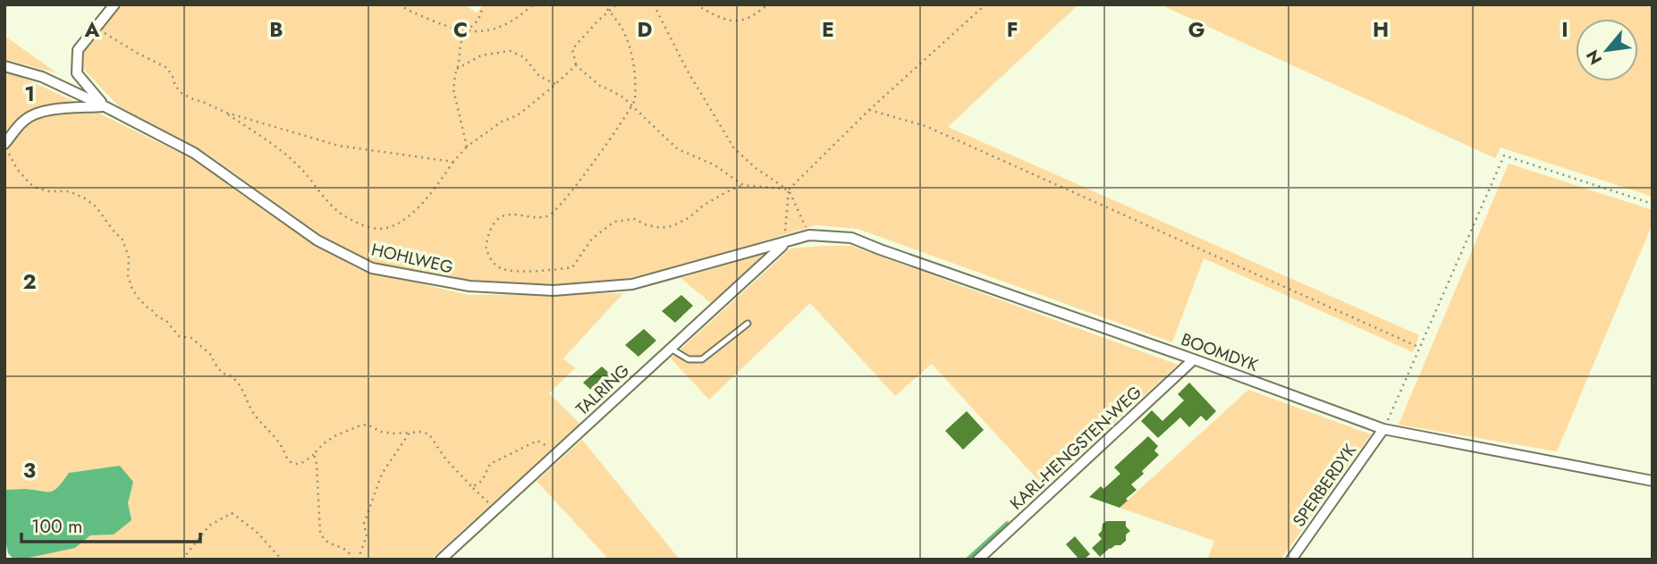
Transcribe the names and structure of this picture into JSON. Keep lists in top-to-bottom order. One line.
{"streets":{"street":["HOHLWEG","BOOMDYK","TALRING","KARL-HENGSTEN-WEG","SPERBERDYK"]},"crossings":[["HOHLWEG","BOOMDYK"],["HOHLWEG","TALRING"],["BOOMDYK","TALRING"],["BOOMDYK","KARL-HENGSTEN-WEG"],["BOOMDYK","SPERBERDYK"]],"scale_bar":"100 m","north":"bottom left","grid":{"columns":["A","B","C","D","E","F","G","H","I"],"rows":["1","2","3"]}}
